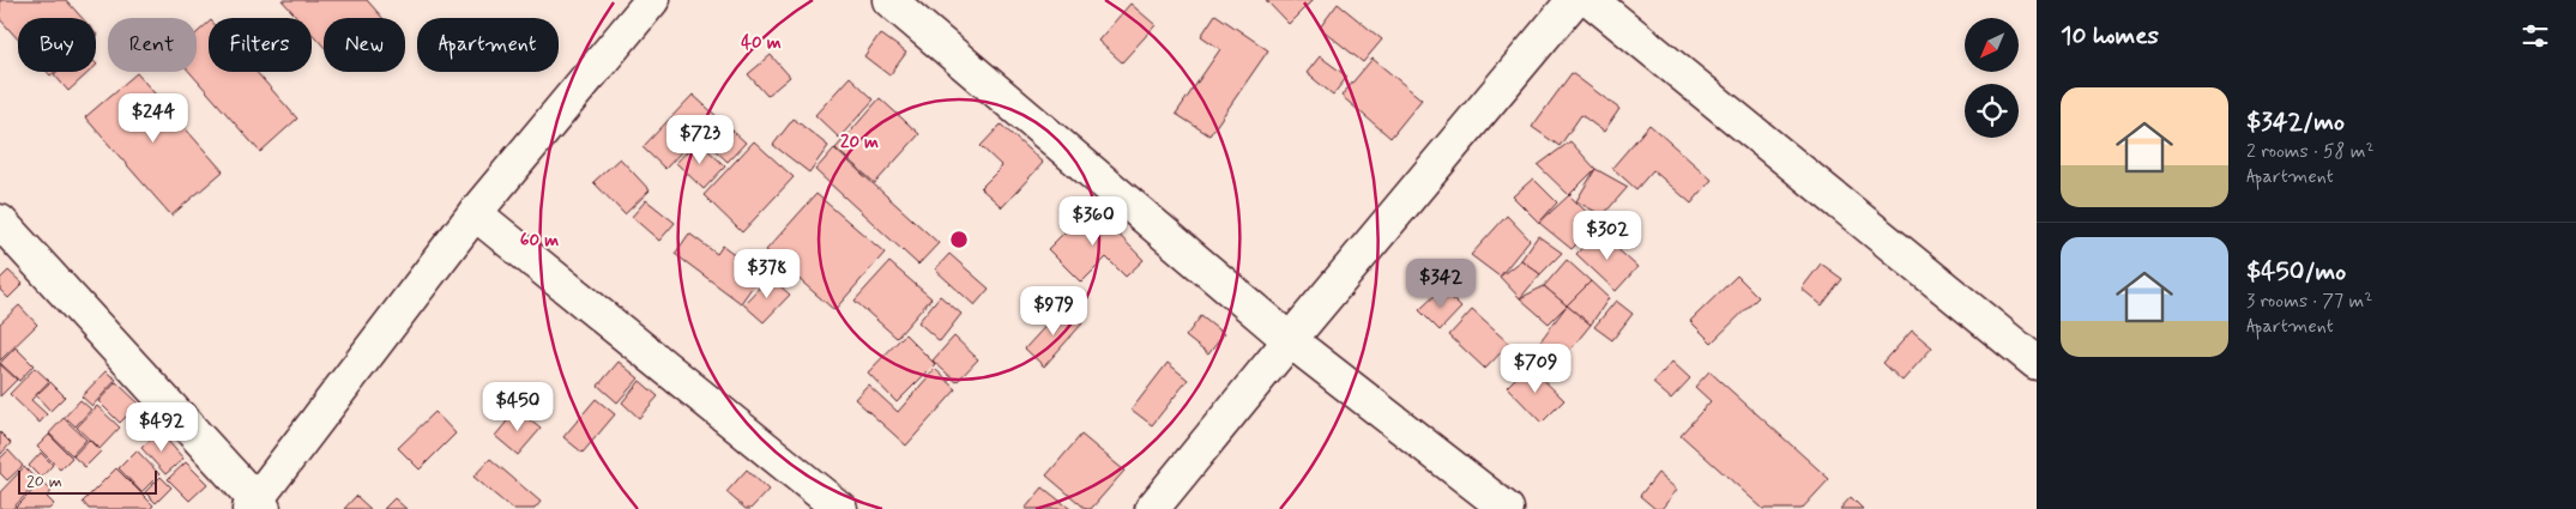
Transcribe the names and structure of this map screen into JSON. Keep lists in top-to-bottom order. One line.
{"scale_bar":"20 m","north":"bottom left","page":{"heading":"10 homes","chip":["Buy","Rent","Filters","New","Apartment"],"list":[{"name":"$342/mo","note":"2 rooms · 58 m² · Apartment"},{"name":"$450/mo","note":"3 rooms · 77 m² · Apartment"}],"price":["$244","$723","$360","$302","$378","$342","$979","$709","$450","$492"],"scale":"20 m"},"rings":["40 m","20 m","60 m"]}
